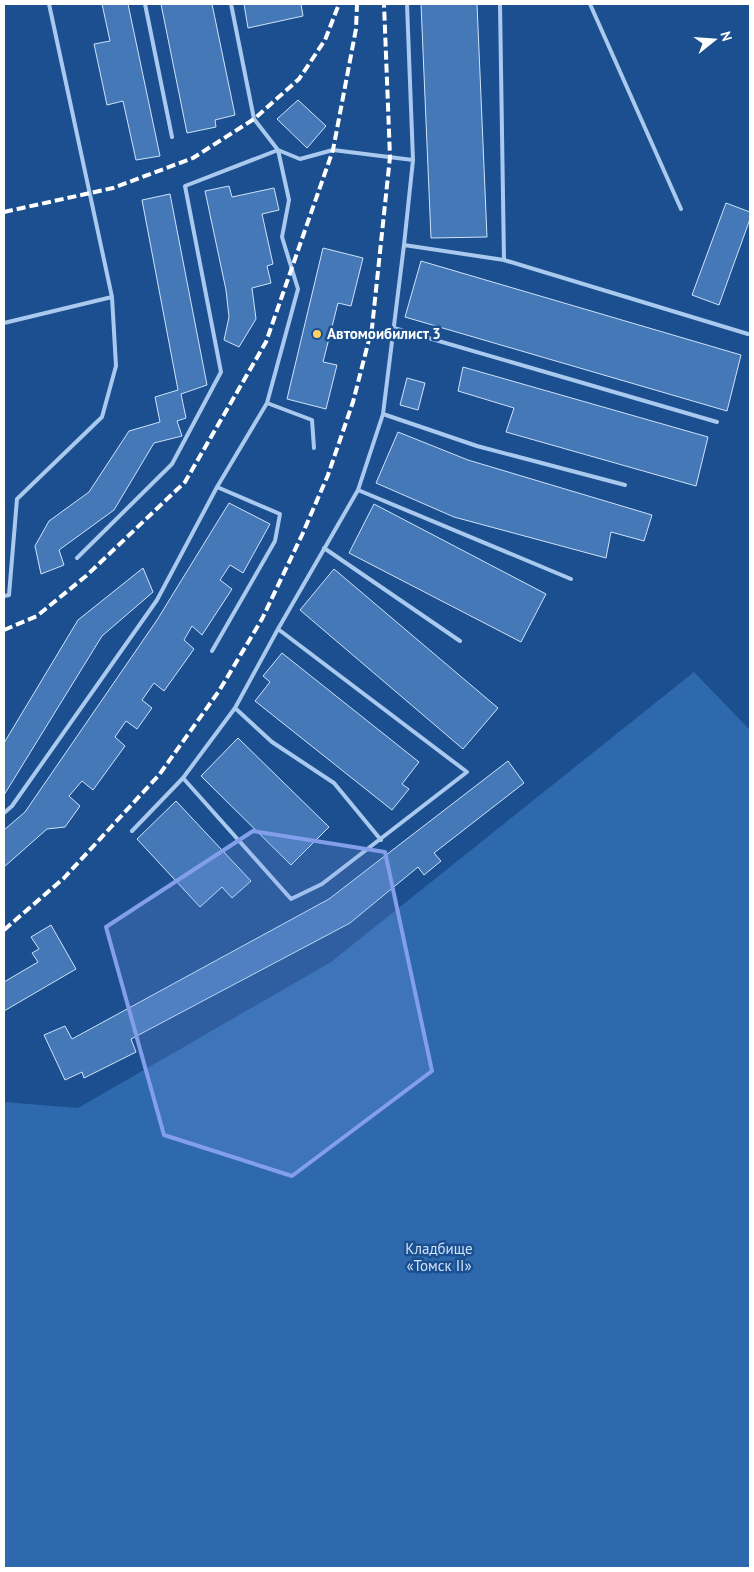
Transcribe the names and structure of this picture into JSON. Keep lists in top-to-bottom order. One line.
{"parks":["Кладбище «Томск II»"],"places":["Автомоибилист 3"],"north":"right"}
